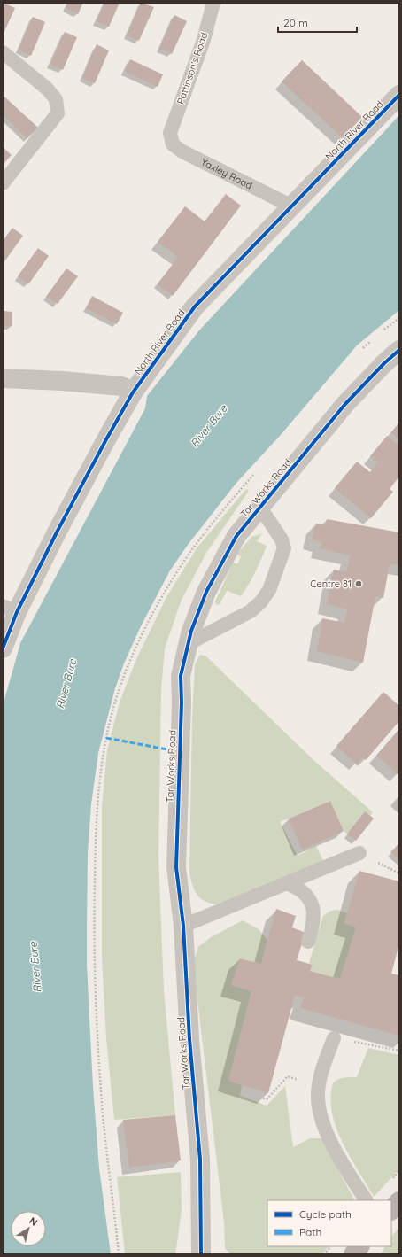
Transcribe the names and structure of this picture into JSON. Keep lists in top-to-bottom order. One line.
{"streets":{"street":["North River Road","Tar Works Road"],"lane":["Pattinson's Road","Yaxley Road"]},"crossings":[["Pattinson's Road","Yaxley Road"],["North River Road","Yaxley Road"]],"water":["River Bure"],"places":["Centre 81"],"legend":["Cycle path","Path"],"scale_bar":"20 m","north":"top right"}
